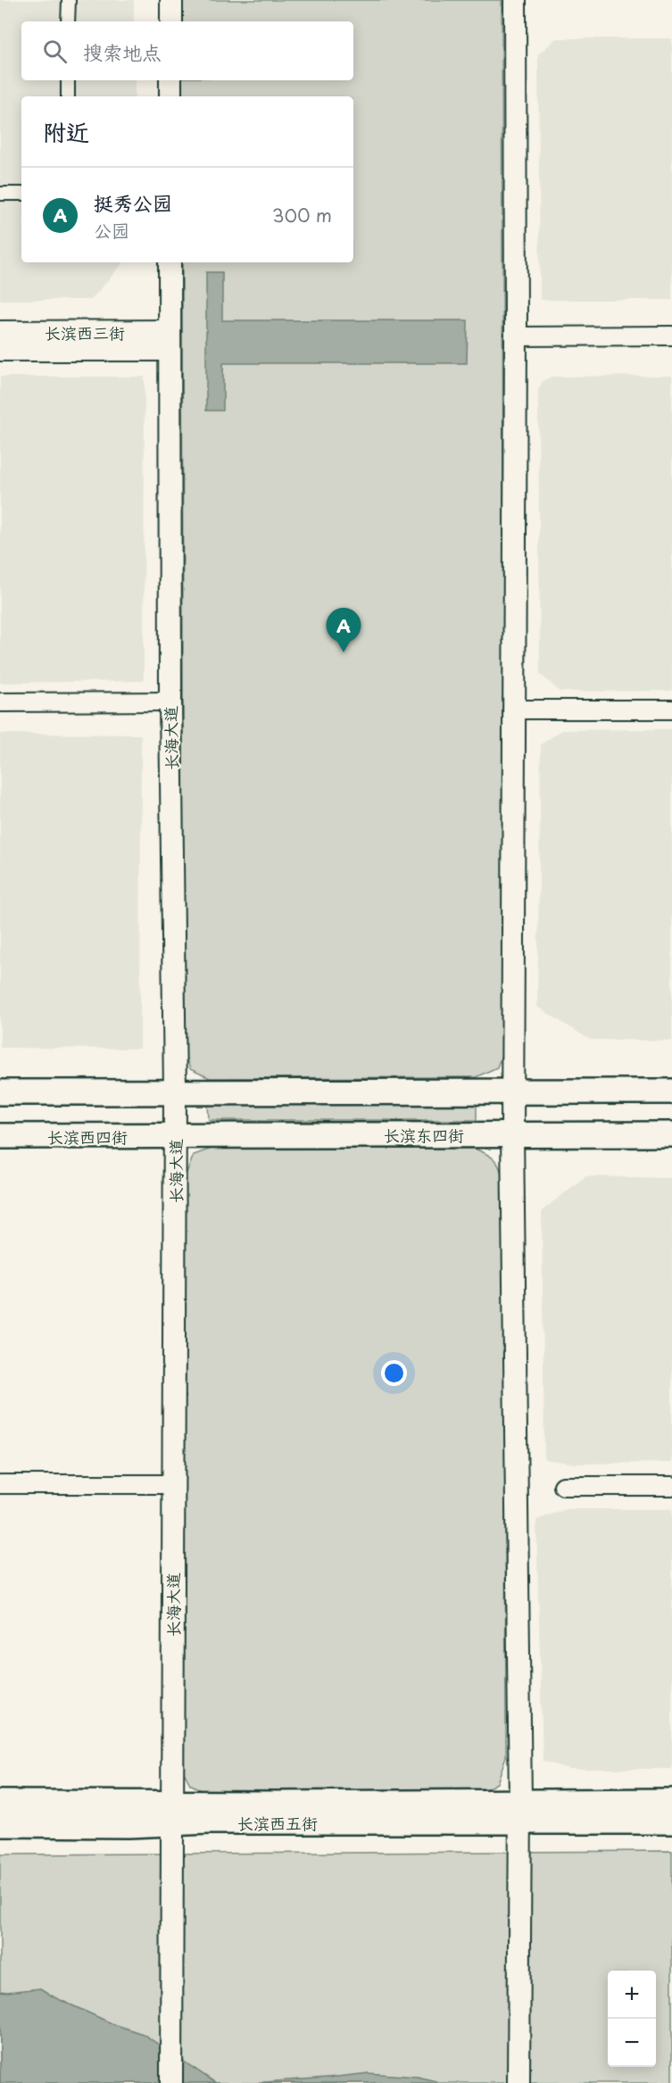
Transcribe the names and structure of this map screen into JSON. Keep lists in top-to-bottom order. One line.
{"streets":{"main road":["长滨东四街","长滨西四街","长滨西五街"],"street":["长滨西三街","长海大道"]},"crossings":[["长滨西三街","长海大道"],["长海大道","长滨东四街"],["长海大道","长滨西四街"],["长海大道","长滨西五街"],["长滨东四街","长滨西四街"]],"page":{"search":"搜索地点","heading":"附近","list":[{"mark":"A","name":"挺秀公园","note":"公园","value":"300 m"}],"pins":"A","map_buttons":["+","−"]}}
